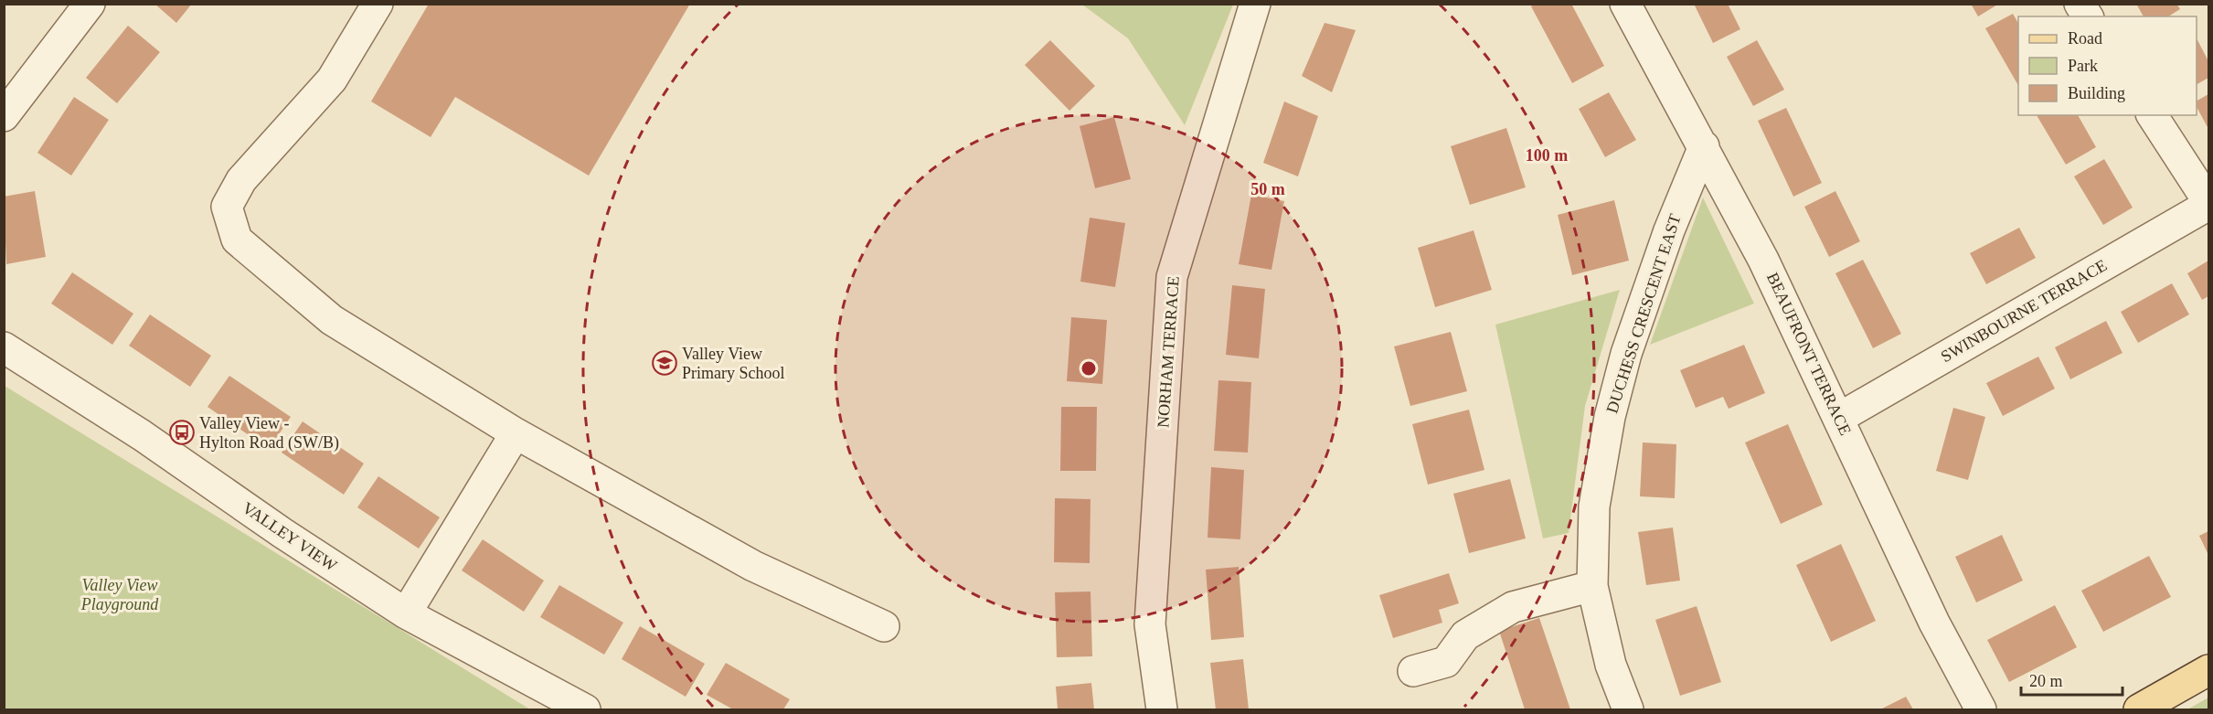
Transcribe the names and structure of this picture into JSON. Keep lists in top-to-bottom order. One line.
{"streets":{"street":["SWINBOURNE TERRACE","DUCHESS CRESCENT EAST","NORHAM TERRACE","BEAUFRONT TERRACE","VALLEY VIEW"]},"crossings":[["SWINBOURNE TERRACE","BEAUFRONT TERRACE"],["DUCHESS CRESCENT EAST","BEAUFRONT TERRACE"]],"parks":["Valley View Playground"],"places":{"school or university":["Valley View Primary School"],"bus stop":["Valley View - Hylton Road (SW/B)"]},"legend":["Road","Park","Building"],"scale_bar":"20 m","rings":["100 m","50 m"]}
